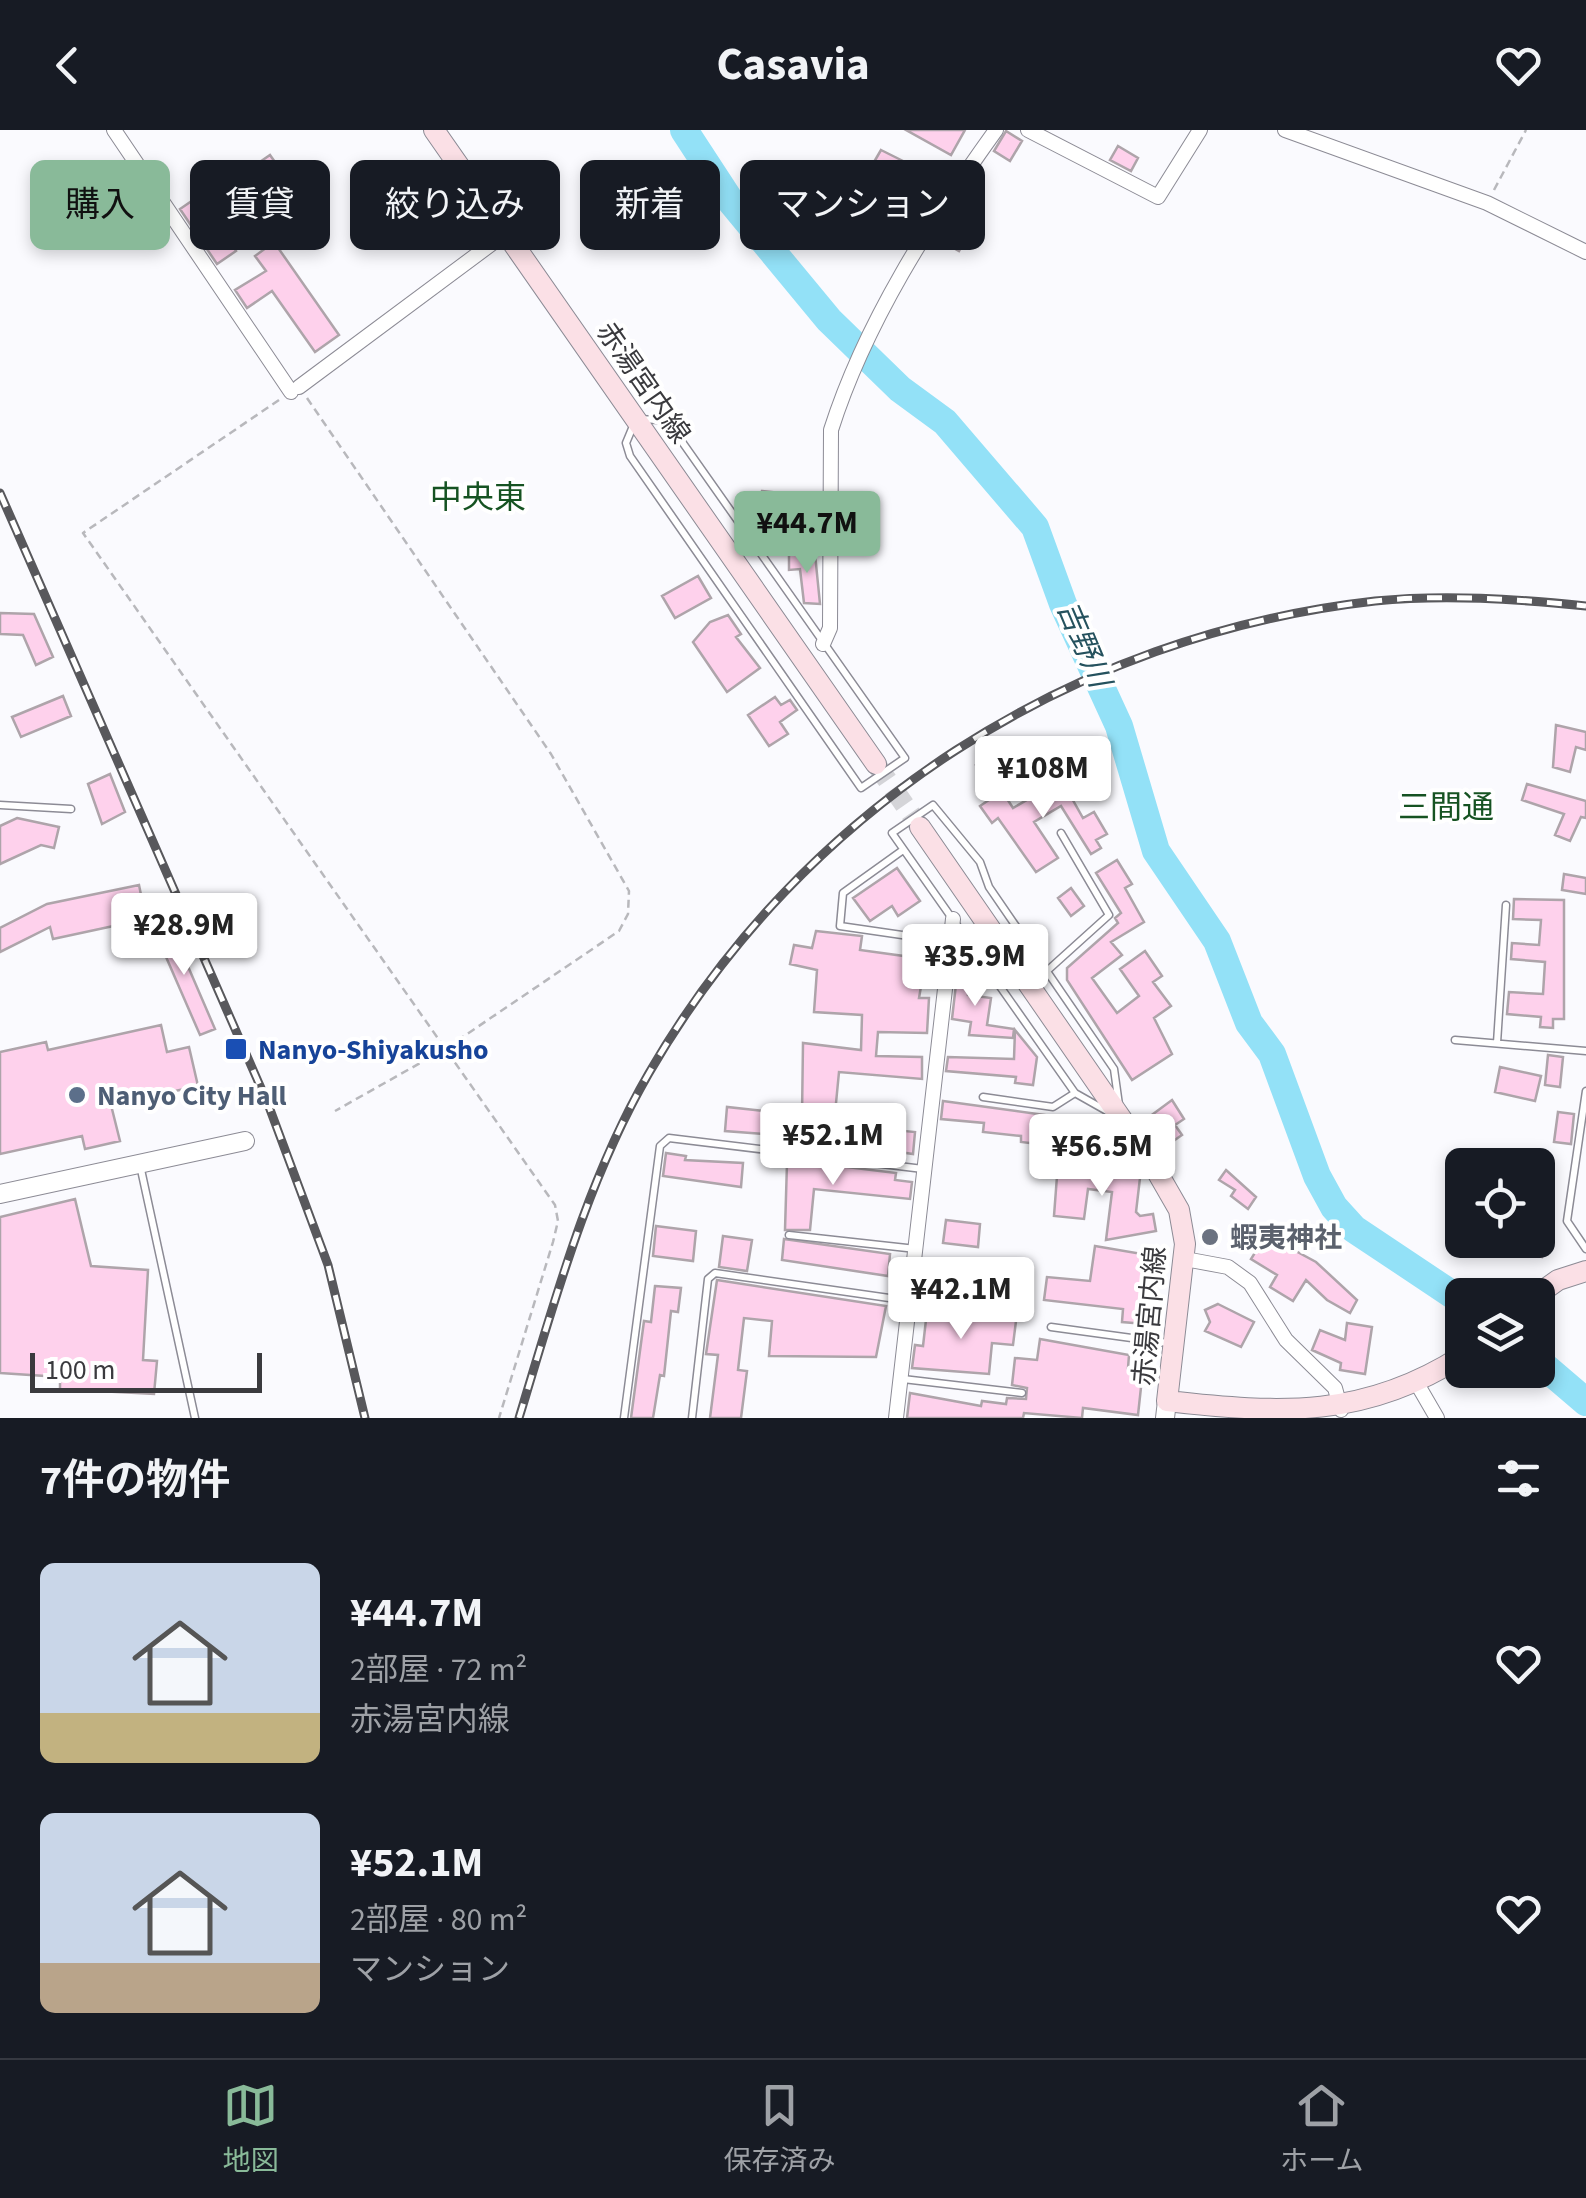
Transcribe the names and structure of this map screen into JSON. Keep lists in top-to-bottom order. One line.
{"streets":{"main road":["赤湯宮内線"]},"districts":["中央東","三間通"],"water":["吉野川"],"places":{"transit":["Nanyo-Shiyakusho"],"other":["Nanyo City Hall","蝦夷神社"]},"scale_bar":"100 m","page":{"header":"Casavia","chip":["購入","賃貸","絞り込み","新着","マンション"],"price":["¥44.7M","¥108M","¥28.9M","¥35.9M","¥52.1M","¥56.5M","¥42.1M"],"scale":"100 m","heading":"7件の物件","list":[{"name":"¥44.7M","note":"2部屋 · 72 m² · 赤湯宮内線"},{"name":"¥52.1M","note":"2部屋 · 80 m² · マンション"}],"tabs":["地図","保存済み","ホーム"]}}
